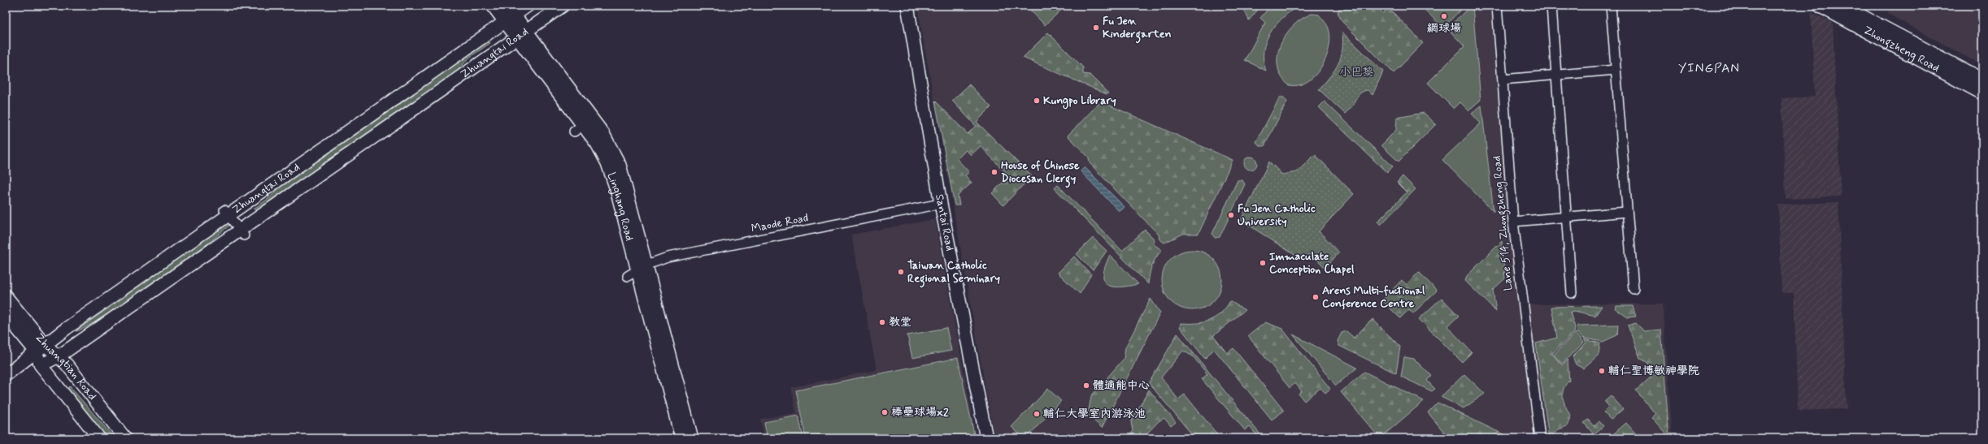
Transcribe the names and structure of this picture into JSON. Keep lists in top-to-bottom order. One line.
{"streets":{"main road":["Zhongzheng Road"],"street":["Zhuangtai Road","Linghang Road","Santai Road","Maode Road","Lane 514, Zhongzheng Road","Zhuangtian Road"]},"crossings":[["Zhuangtai Road","Linghang Road"],["Zhuangtai Road","Zhuangtian Road"],["Linghang Road","Maode Road"],["Santai Road","Maode Road"]],"districts":["YINGPAN"],"parks":["小巴黎"],"places":["網球場","Fu Jen Kindergarten","Kungpo Library","House of Chinese Diocesan Clergy","Fu Jen Catholic University","Immaculate Conception Chapel","Taiwan Catholic Regional Seminary","Arens Multi-fuctional Conference Centre","教堂","輔仁聖博敏神學院","體適能中心","棒壘球場x2","輔仁大學室內游泳池"]}
